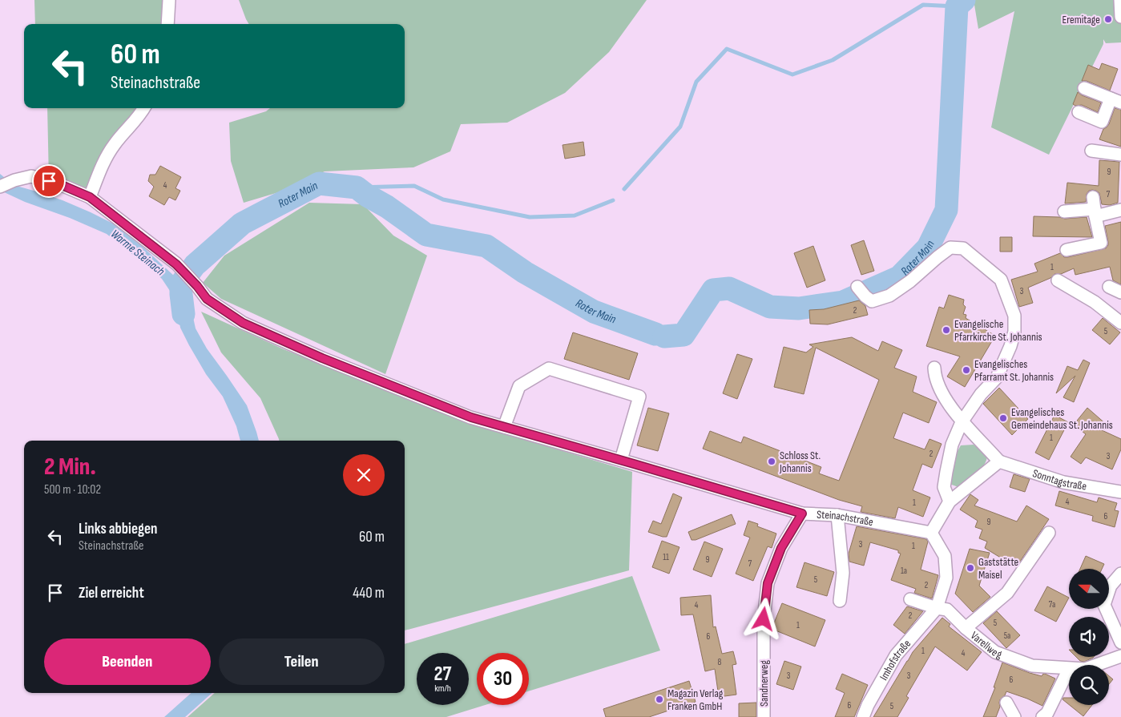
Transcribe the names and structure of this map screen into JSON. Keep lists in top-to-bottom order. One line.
{"streets":{"street":["Sonntagstraße","Steinachstraße","Varellweg","Imhofstraße","Sandnerweg"]},"crossings":[["Steinachstraße","Sandnerweg"],["Varellweg","Imhofstraße"]],"water":["Roter Main","Warme Steinach"],"places":["Eremitage","Evangelische Pfarrkirche St. Johannis","Evangelisches Pfarramt St. Johannis","Evangelisches Gemeindehaus St. Johannis","Schloss St. Johannis","Gaststätte Maisel","Magazin Verlag Franken GmbH"],"house_numbers":["9","4","7","1","3","2","5","1","2","3","4","1","6","9","3","1","11","9","7","1a","5","2","7a","4","2","5","1","5a","6","1","4","8","3","3","6","6","5"],"north":"left","page":{"turn":["60 m","Steinachstraße"],"heading":["2 Min.","500 m · 10:02"],"list":[{"name":"Links abbiegen","note":"Steinachstraße","value":"60 m"},{"name":"Ziel erreicht","value":"440 m"}],"buttons":["Beenden","Teilen"],"speed":"27 km/h","limit":"30"}}
